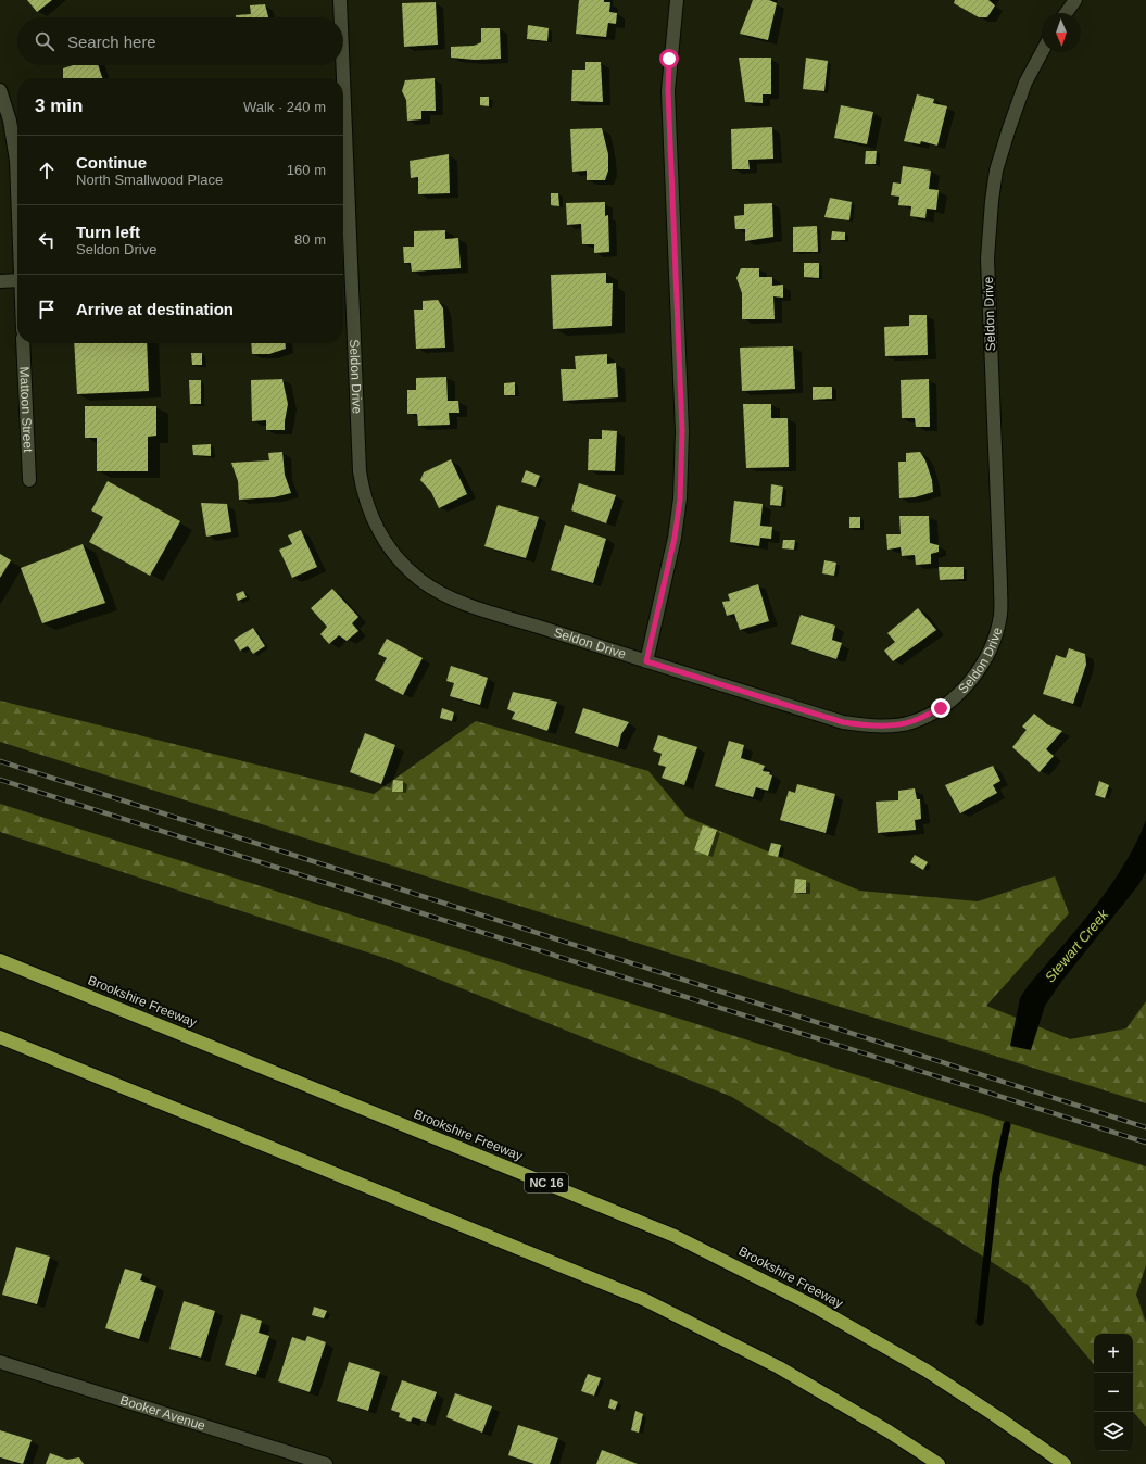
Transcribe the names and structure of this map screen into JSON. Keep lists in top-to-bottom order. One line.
{"streets":{"highway":["Brookshire Freeway","NC 16"],"street":["Seldon Drive","Mattoon Street","Booker Avenue"]},"water":["Stewart Creek"],"north":"bottom","page":{"search":"Search here","heading":["3 min","Walk · 240 m"],"list":[["Continue","North Smallwood Place","160 m"],["Turn left","Seldon Drive","80 m"],"Arrive at destination"],"map_buttons":["+","−"]}}
